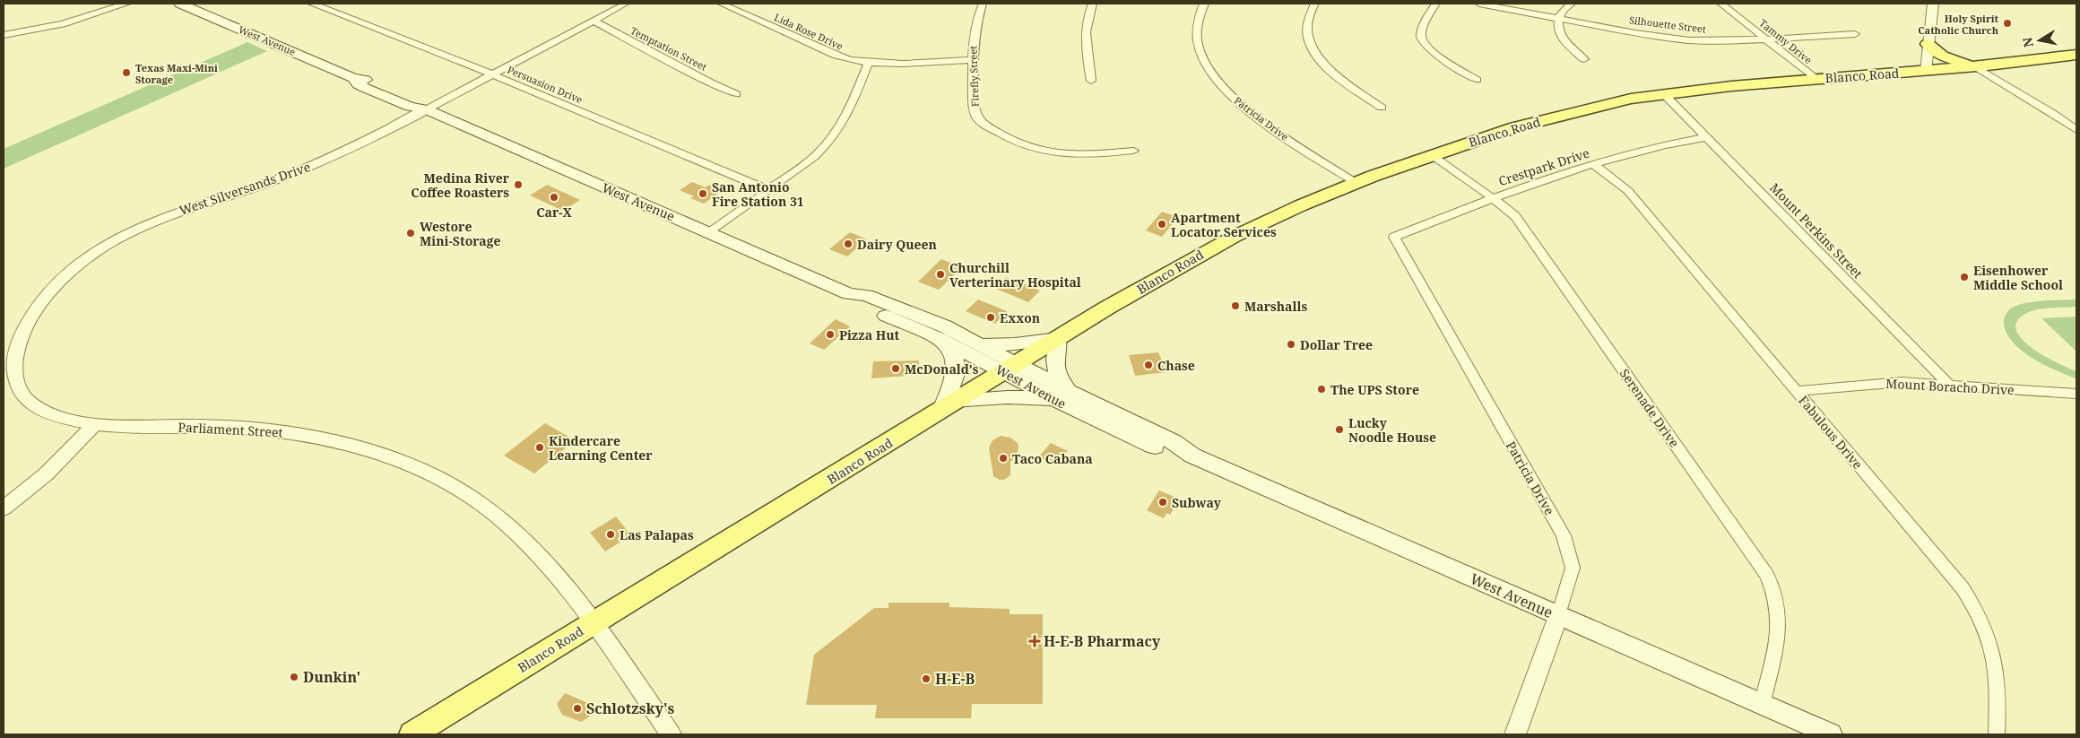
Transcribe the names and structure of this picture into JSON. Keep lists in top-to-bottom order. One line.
{"streets":{"main road":["West Avenue","Blanco Road"],"street":["Silhouette Street","Lida Rose Drive","Tammy Drive","Temptation Street","Firefly Street","Persuasion Drive","Patricia Drive","Crestpark Drive","West Silversands Drive","Mount Perkins Street","Mount Boracho Drive","Serenade Drive","Parliament Street","Fabulous Drive"]},"crossings":[["Silhouette Street","Tammy Drive"],["Lida Rose Drive","Firefly Street"],["West Avenue","Blanco Road"],["West Avenue","Patricia Drive"],["West Avenue","West Silversands Drive"],["West Avenue","Serenade Drive"],["Tammy Drive","Blanco Road"],["Temptation Street","West Silversands Drive"],["Blanco Road","Patricia Drive"],["Blanco Road","Mount Perkins Street"],["Blanco Road","Serenade Drive"],["Blanco Road","Parliament Street"],["Persuasion Drive","West Silversands Drive"],["Patricia Drive","Crestpark Drive"],["Crestpark Drive","Mount Perkins Street"],["Crestpark Drive","Serenade Drive"],["Crestpark Drive","Fabulous Drive"],["West Silversands Drive","Parliament Street"],["Mount Perkins Street","Mount Boracho Drive"],["Mount Boracho Drive","Fabulous Drive"]],"places":{"other":["Holy Spirit Catholic Church","Texas Maxi-Mini Storage","Medina River Coffee Roasters","San Antonio Fire Station 31","Car-X","Apartment Locator Services","Westore Mini-Storage","Dairy Queen","Churchill Verterinary Hospital","Eisenhower Middle School","Marshalls","Exxon","Pizza Hut","Dollar Tree","Chase","McDonald's","The UPS Store","Lucky Noodle House","Kindercare Learning Center","Taco Cabana","Subway","Las Palapas","Dunkin'","H-E-B","Schlotzsky's"],"health":["H-E-B Pharmacy"]},"north":"left"}
